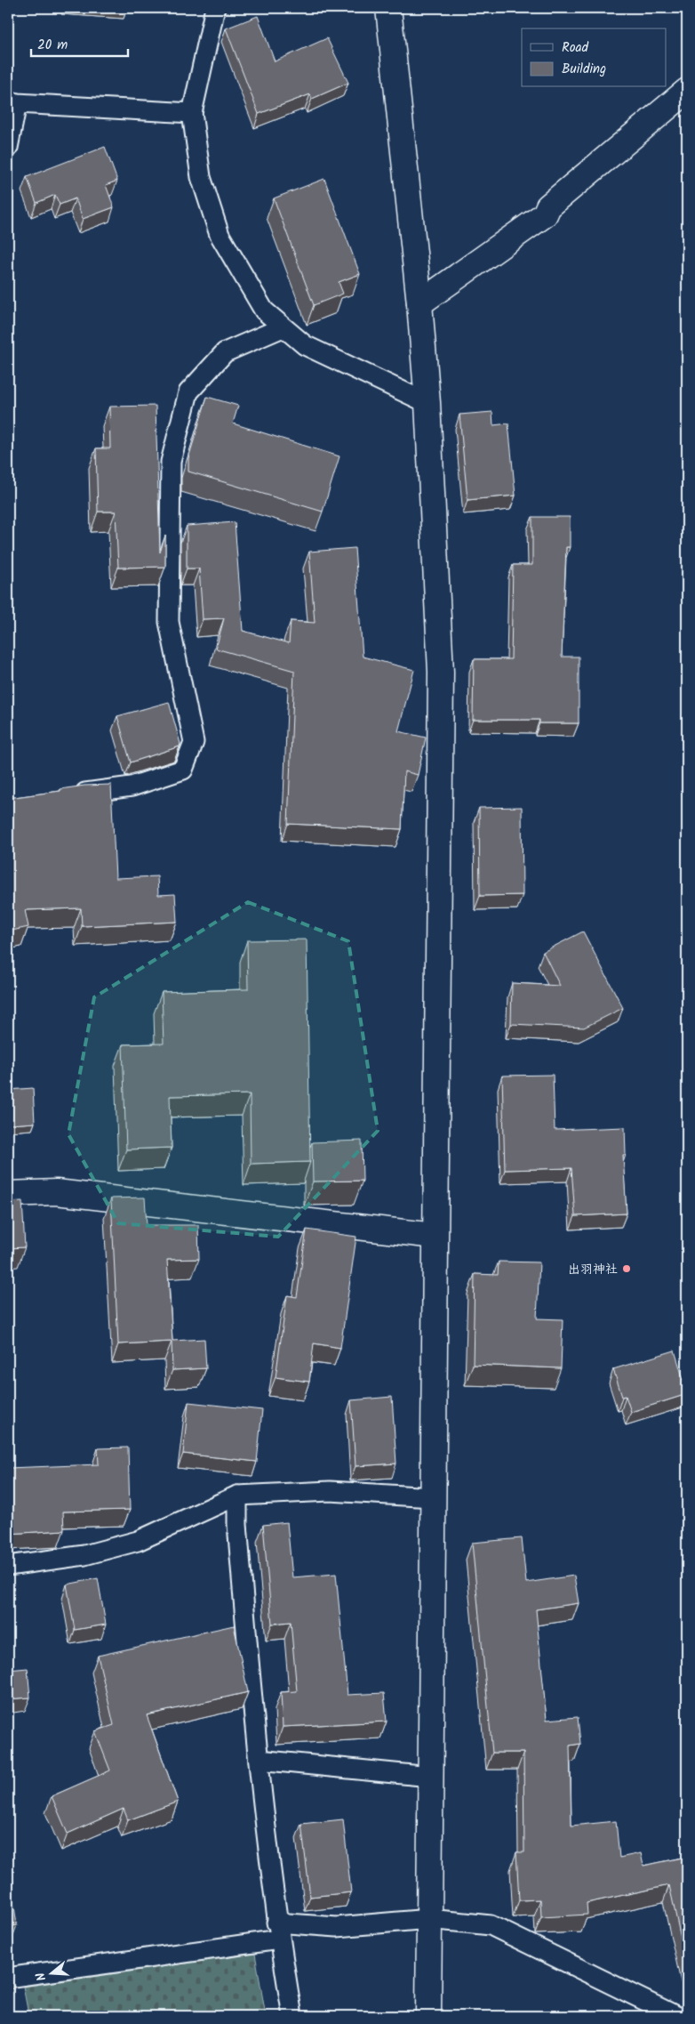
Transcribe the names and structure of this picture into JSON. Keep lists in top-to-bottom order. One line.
{"places":["出羽神社"],"legend":["Road","Building"],"scale_bar":"20 m","north":"left"}
